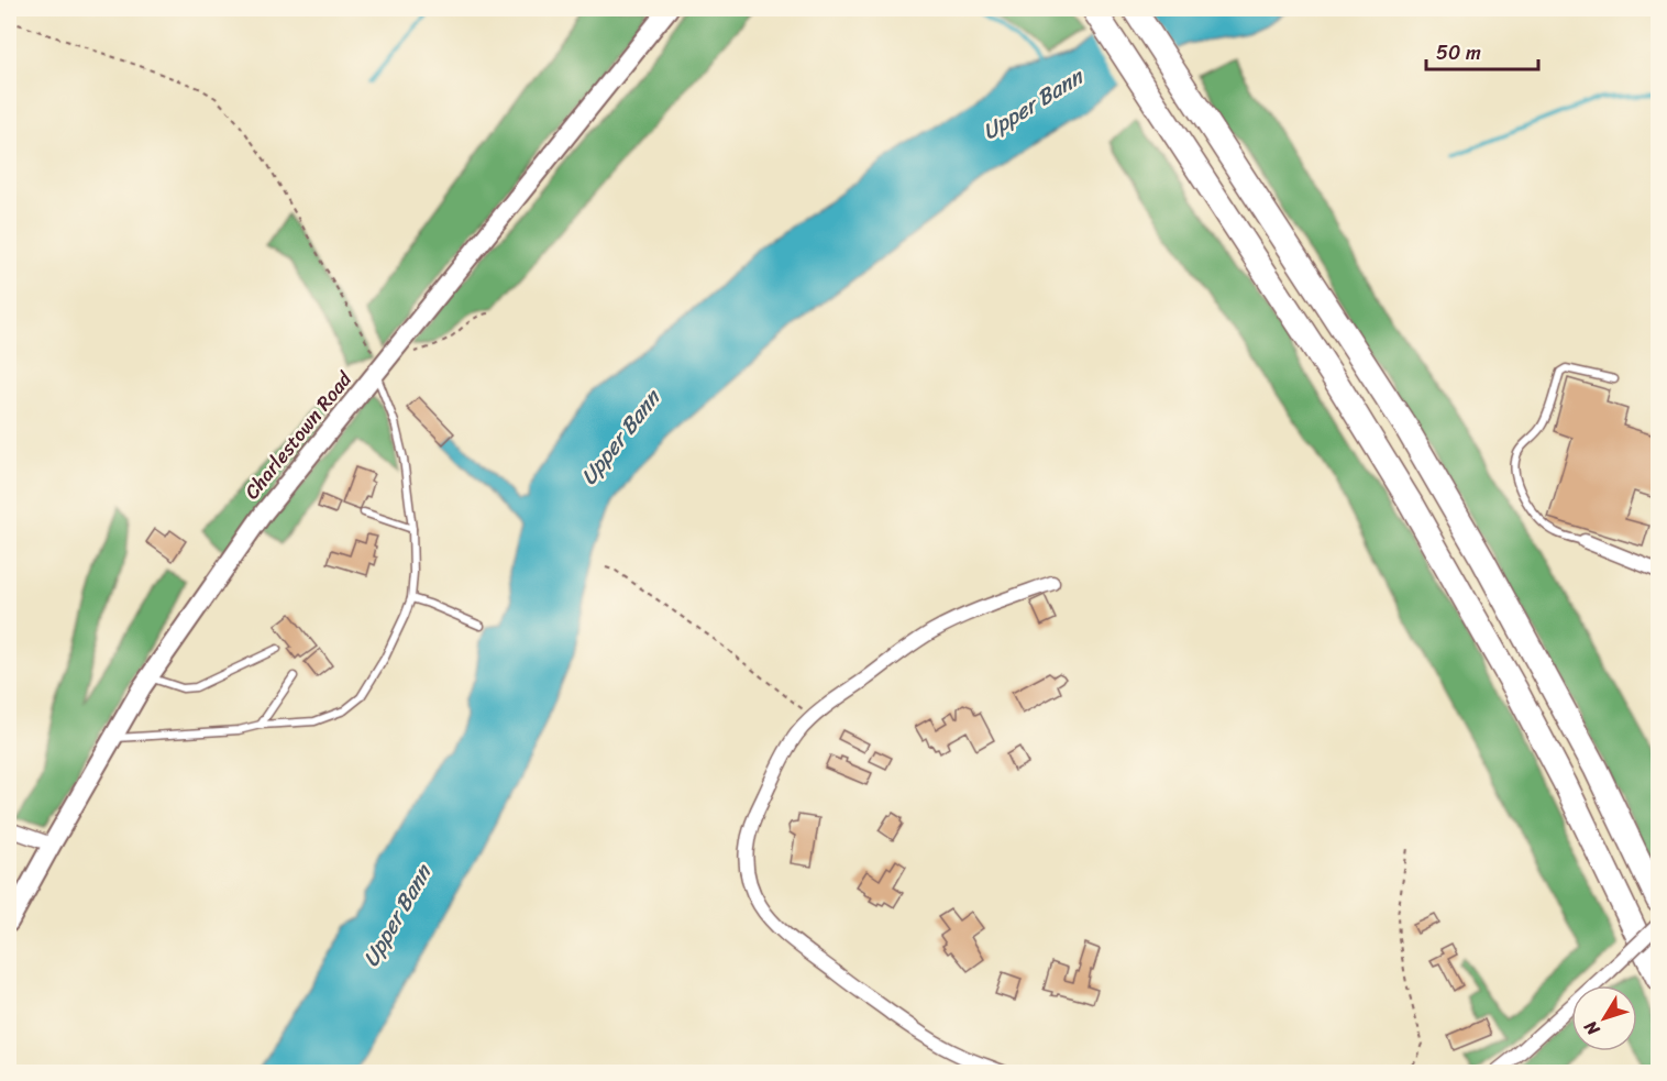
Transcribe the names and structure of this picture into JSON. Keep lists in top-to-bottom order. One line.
{"streets":{"main road":["Charlestown Road"]},"water":["Upper Bann"],"scale_bar":"50 m","north":"bottom left"}
